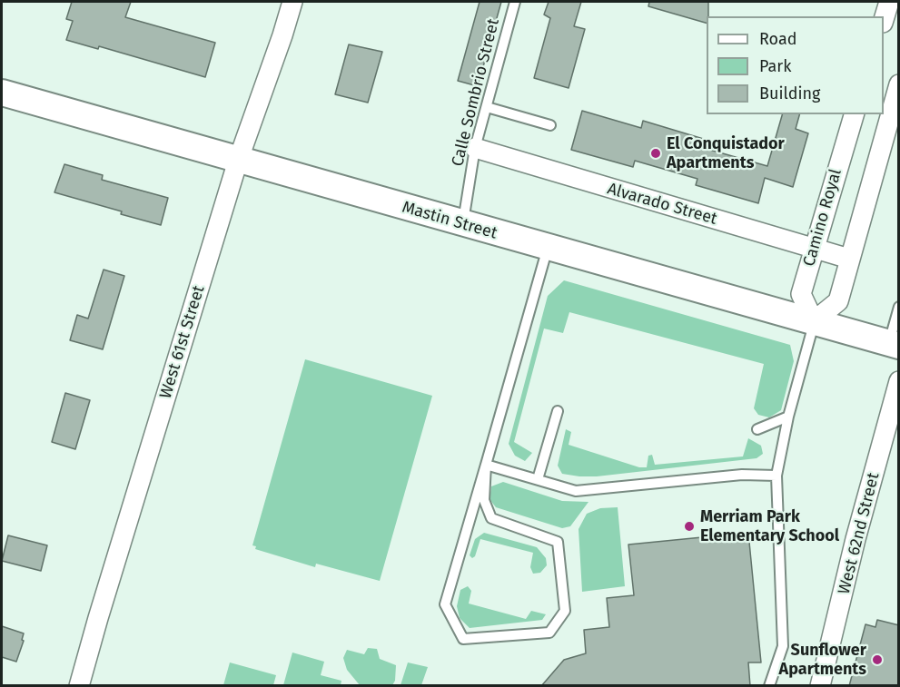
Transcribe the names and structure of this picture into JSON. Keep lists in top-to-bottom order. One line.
{"streets":{"street":["Alvarado Street","Camino Royal","Mastin Street","West 61st Street","West 62nd Street"],"lane":["Calle Sombrio Street"]},"crossings":[["Calle Sombrio Street","Alvarado Street"],["Calle Sombrio Street","Mastin Street"],["Alvarado Street","Camino Royal"],["Camino Royal","Mastin Street"],["Mastin Street","West 61st Street"]],"places":["El Conquistador Apartments","Merriam Park Elementary School","Sunflower Apartments"],"legend":["Road","Park","Building"]}
